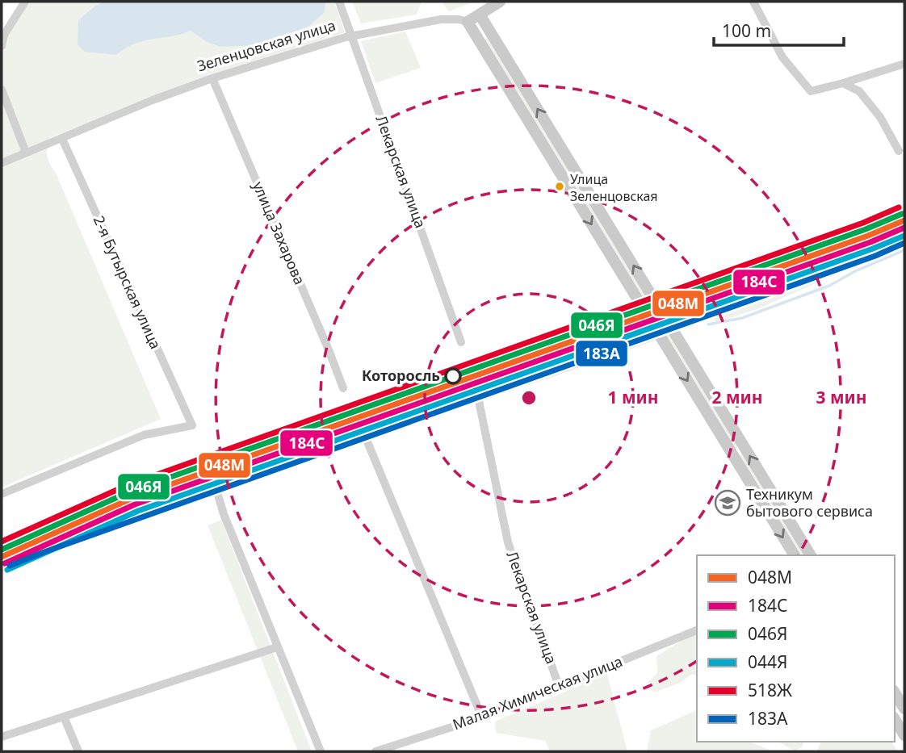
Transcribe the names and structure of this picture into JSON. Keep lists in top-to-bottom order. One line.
{"streets":{"street":["Зеленцовская улица","Лекарская улица","улица Захарова","2-я Бутырская улица","Малая Химическая улица"]},"crossings":[["Зеленцовская улица","Лекарская улица"],["Зеленцовская улица","улица Захарова"],["Зеленцовская улица","2-я Бутырская улица"],["Лекарская улица","Малая Химическая улица"]],"places":{"other":["Улица Зеленцовская","Которосль"],"school or university":["Техникум бытового сервиса"]},"lines":["transit line 518Ж","transit line 046Я","transit line 048М","transit line 184С","transit line 044Я","transit line 183А"],"legend":["048М","184С","046Я","044Я","518Ж","183А"],"scale_bar":"100 m","rings":["1 мин","2 мин","3 мин"]}
